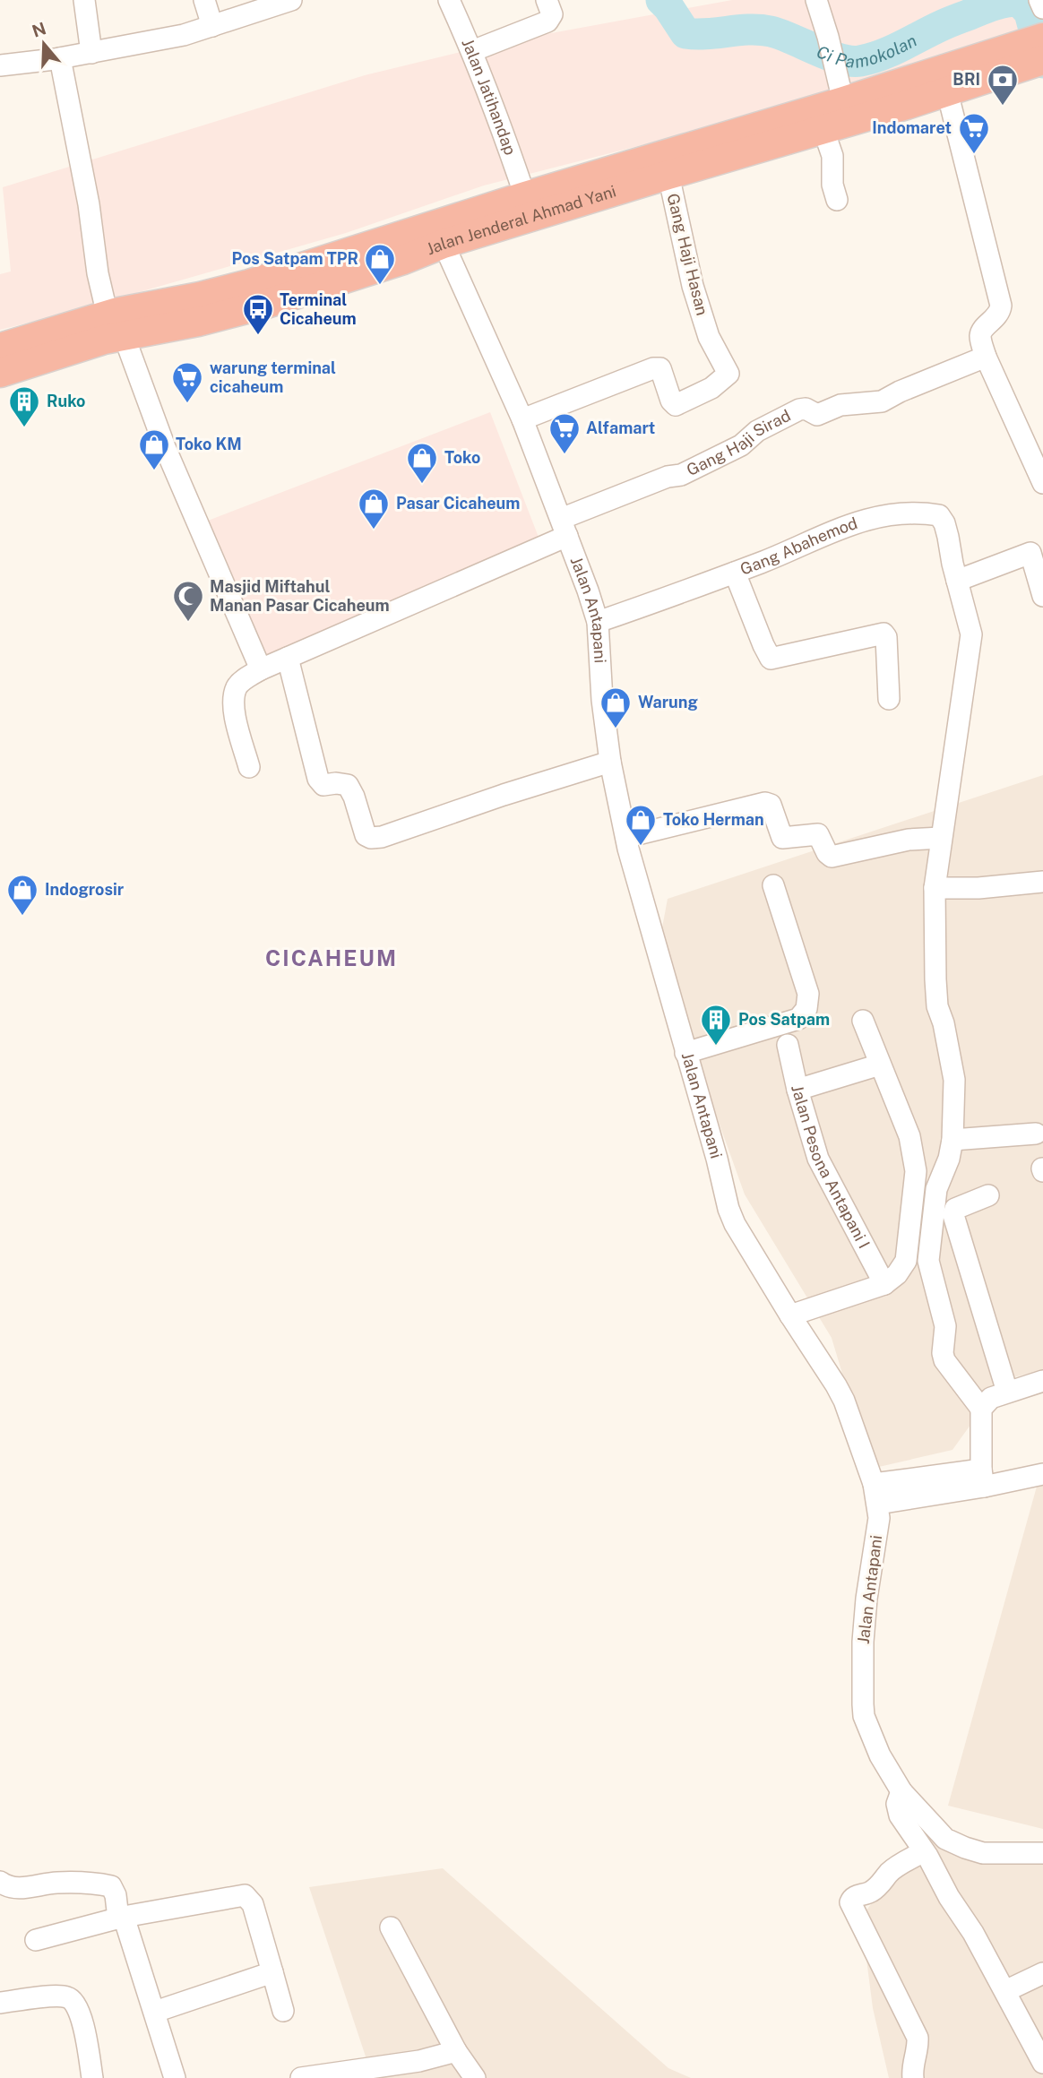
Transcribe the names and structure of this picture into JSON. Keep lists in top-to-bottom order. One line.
{"streets":{"highway":["Jalan Jenderal Ahmad Yani"],"street":["Jalan Jatihandap","Gang Haji Hasan","Gang Haji Sirad","Gang Abahemod","Jalan Antapani","Jalan Pesona Antapani I"]},"crossings":[["Jalan Jatihandap","Jalan Jenderal Ahmad Yani"],["Jalan Jenderal Ahmad Yani","Gang Haji Hasan"],["Jalan Jenderal Ahmad Yani","Jalan Antapani"],["Gang Haji Hasan","Jalan Antapani"],["Gang Haji Sirad","Jalan Antapani"],["Gang Abahemod","Jalan Antapani"]],"districts":["CICAHEUM"],"water":["Ci Pamokolan"],"places":{"bank":["BRI"],"supermarket":["Indomaret","warung terminal cicaheum","Alfamart"],"shop":["Pos Satpam TPR","Toko KM","Toko","Pasar Cicaheum","Warung","Toko Herman","Indogrosir"],"bus stop":["Terminal Cicaheum"],"building":["Ruko","Pos Satpam"],"mosque":["Masjid Miftahul Manan Pasar Cicaheum"]},"north":"top"}
